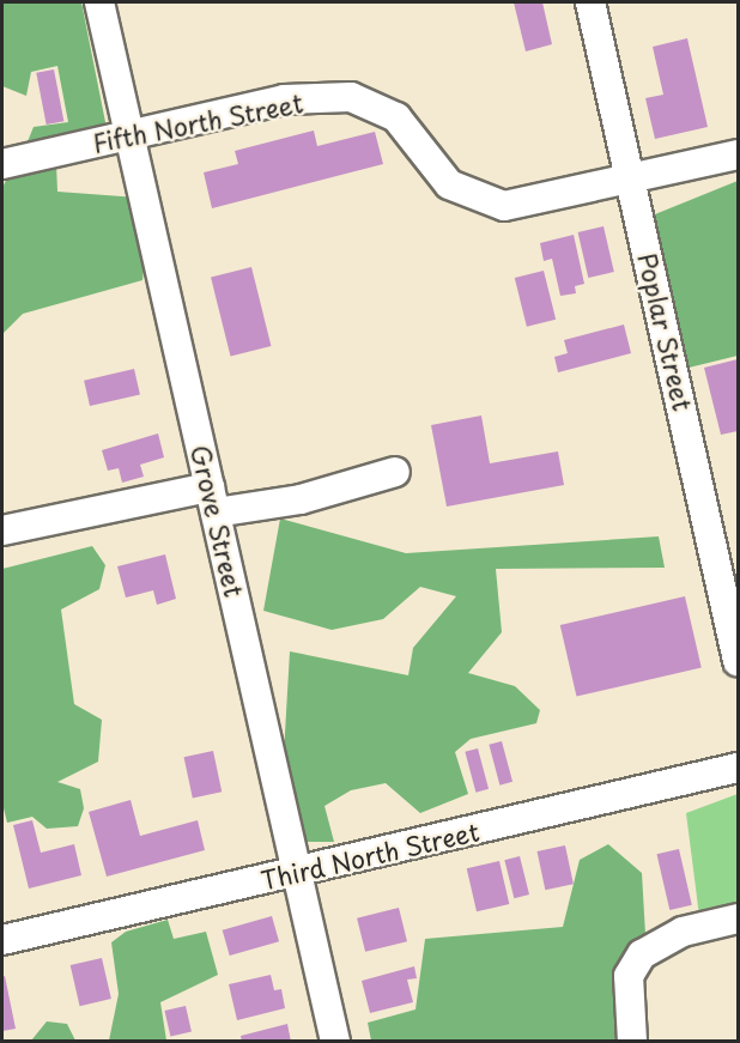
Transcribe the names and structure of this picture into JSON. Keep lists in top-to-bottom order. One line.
{"streets":{"street":["Fifth North Street","Poplar Street","Grove Street","Third North Street"]},"crossings":[["Fifth North Street","Poplar Street"],["Fifth North Street","Grove Street"],["Grove Street","Third North Street"]]}
